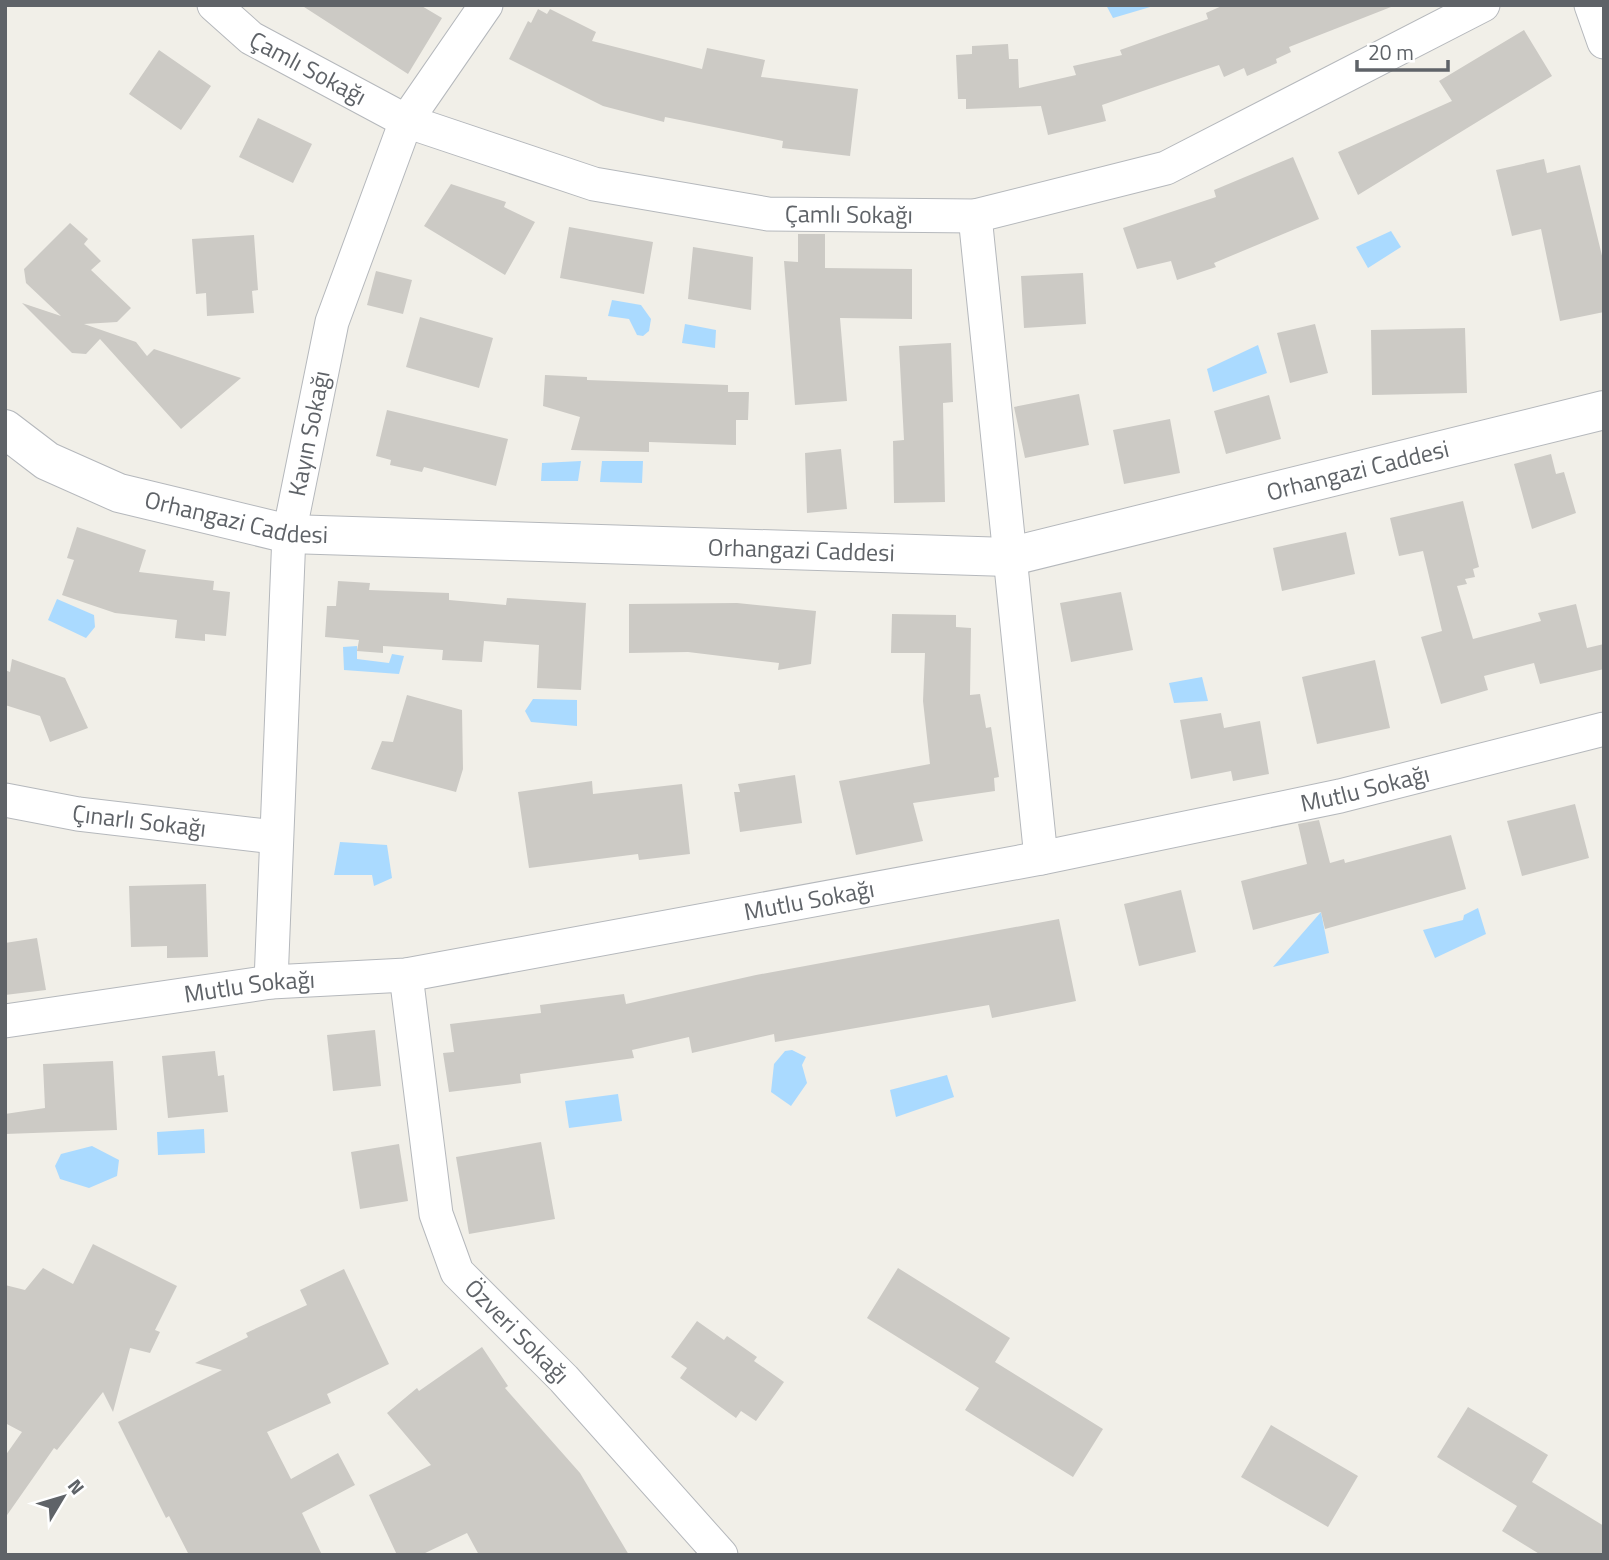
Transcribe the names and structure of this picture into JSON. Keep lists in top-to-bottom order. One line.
{"streets":{"street":["Çamlı Sokağı","Kayın Sokağı","Orhangazi Caddesi","Mutlu Sokağı","Çınarlı Sokağı","Özveri Sokağı"]},"crossings":[["Çamlı Sokağı","Kayın Sokağı"],["Kayın Sokağı","Orhangazi Caddesi"],["Kayın Sokağı","Mutlu Sokağı"],["Kayın Sokağı","Çınarlı Sokağı"],["Mutlu Sokağı","Özveri Sokağı"]],"scale_bar":"20 m","north":"top right"}
